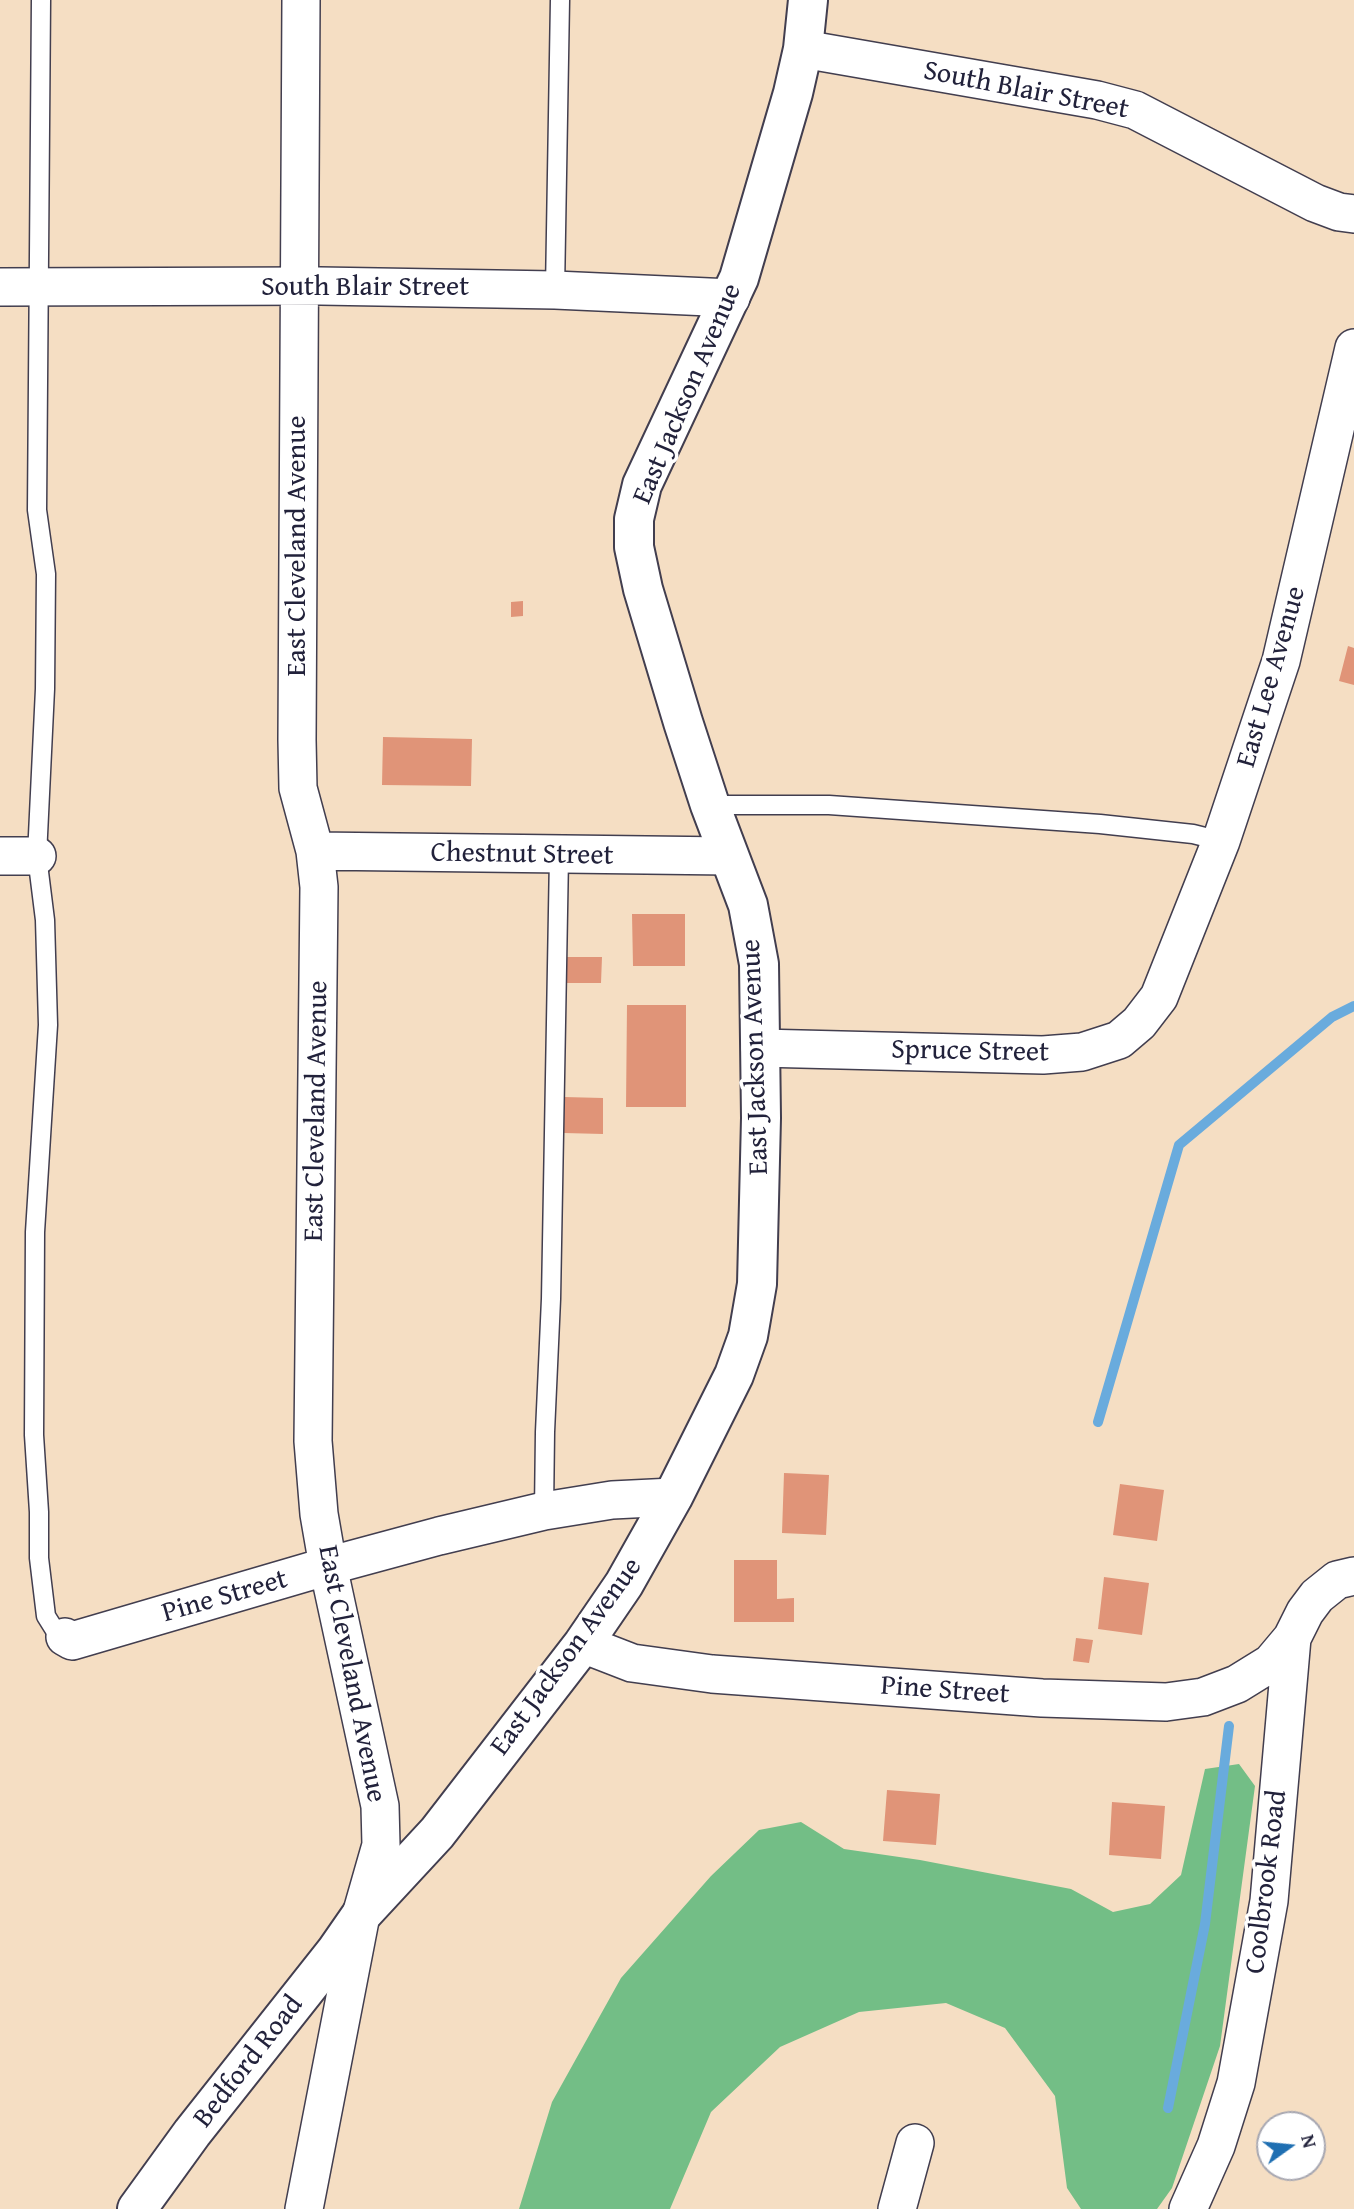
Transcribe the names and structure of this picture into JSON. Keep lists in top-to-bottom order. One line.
{"streets":{"street":["South Blair Street","East Jackson Avenue","East Cleveland Avenue","East Lee Avenue","Chestnut Street","Spruce Street","Pine Street","Coolbrook Road","Bedford Road"]},"crossings":[["South Blair Street","East Jackson Avenue"],["South Blair Street","East Cleveland Avenue"],["East Jackson Avenue","East Cleveland Avenue"],["East Jackson Avenue","Chestnut Street"],["East Jackson Avenue","Spruce Street"],["East Jackson Avenue","Pine Street"],["East Jackson Avenue","Bedford Road"],["East Cleveland Avenue","Chestnut Street"],["East Cleveland Avenue","Pine Street"],["East Cleveland Avenue","Bedford Road"],["East Lee Avenue","Spruce Street"],["Pine Street","Coolbrook Road"]],"north":"right"}
